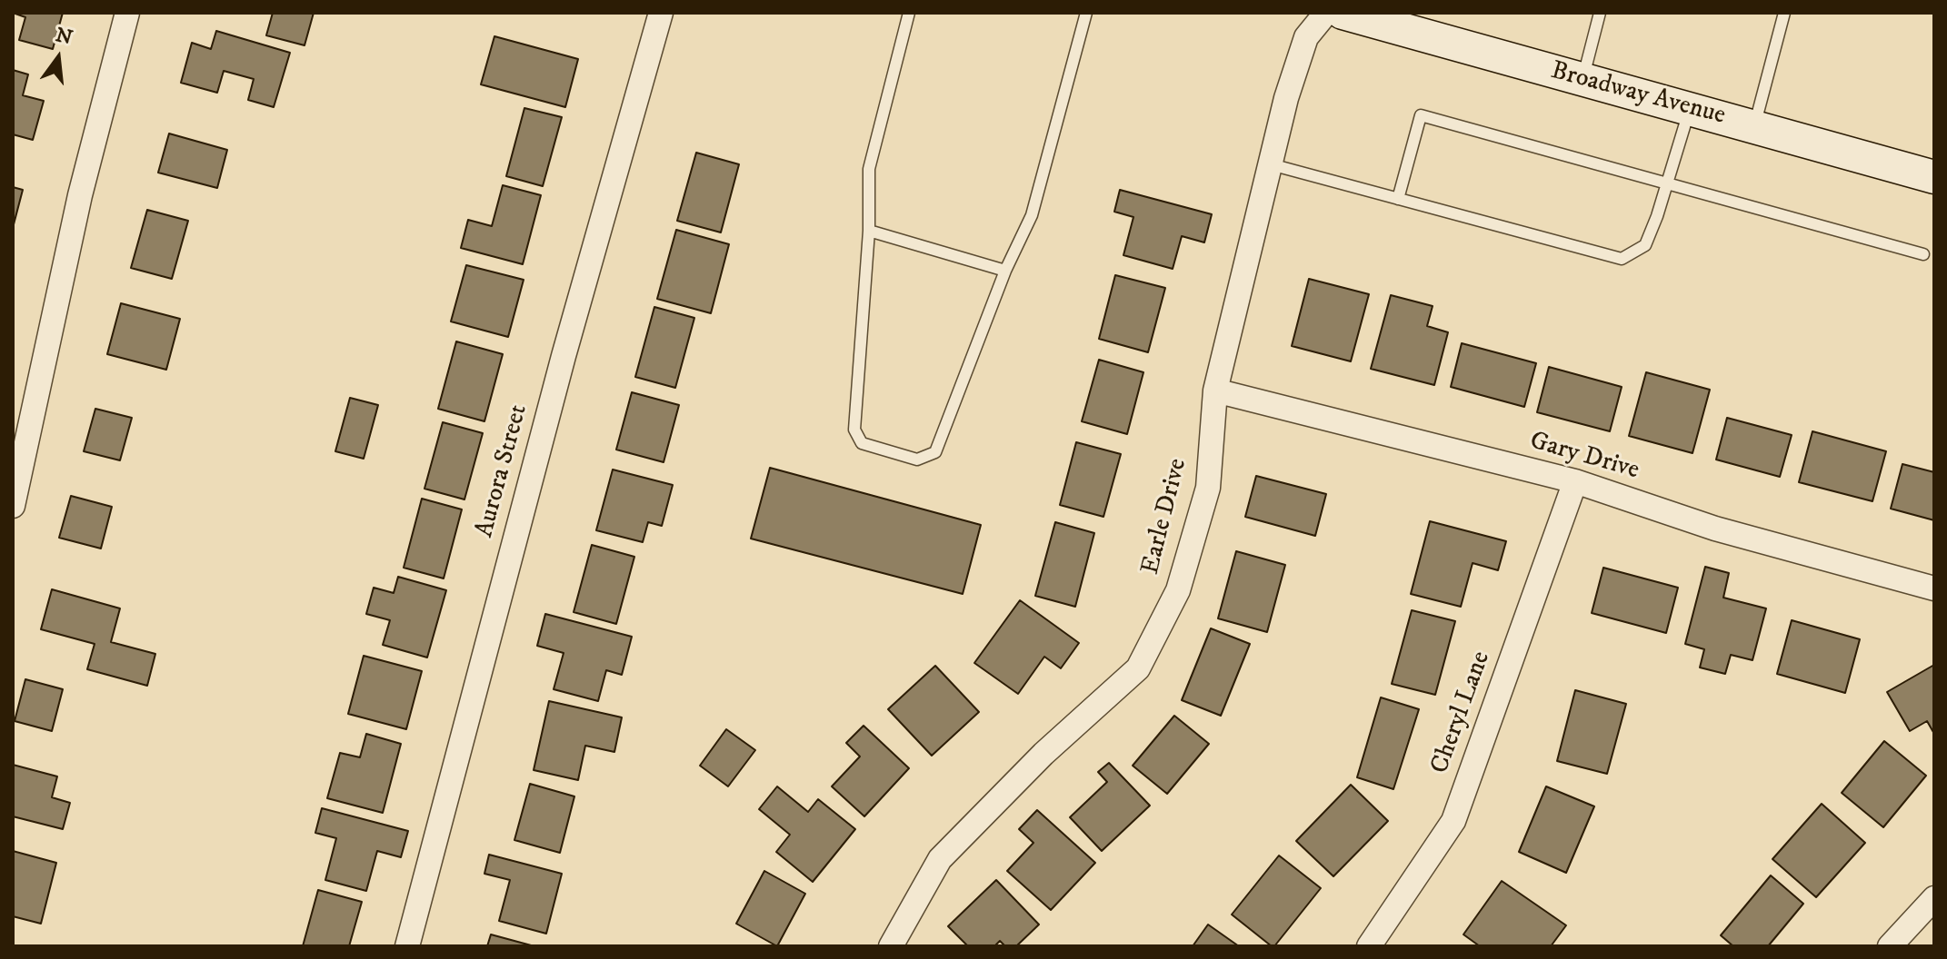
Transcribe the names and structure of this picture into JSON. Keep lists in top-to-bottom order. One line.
{"streets":{"main road":["Broadway Avenue"],"street":["Gary Drive","Aurora Street","Earle Drive","Cheryl Lane"]},"crossings":[["Gary Drive","Earle Drive"],["Gary Drive","Cheryl Lane"]],"north":"top"}
